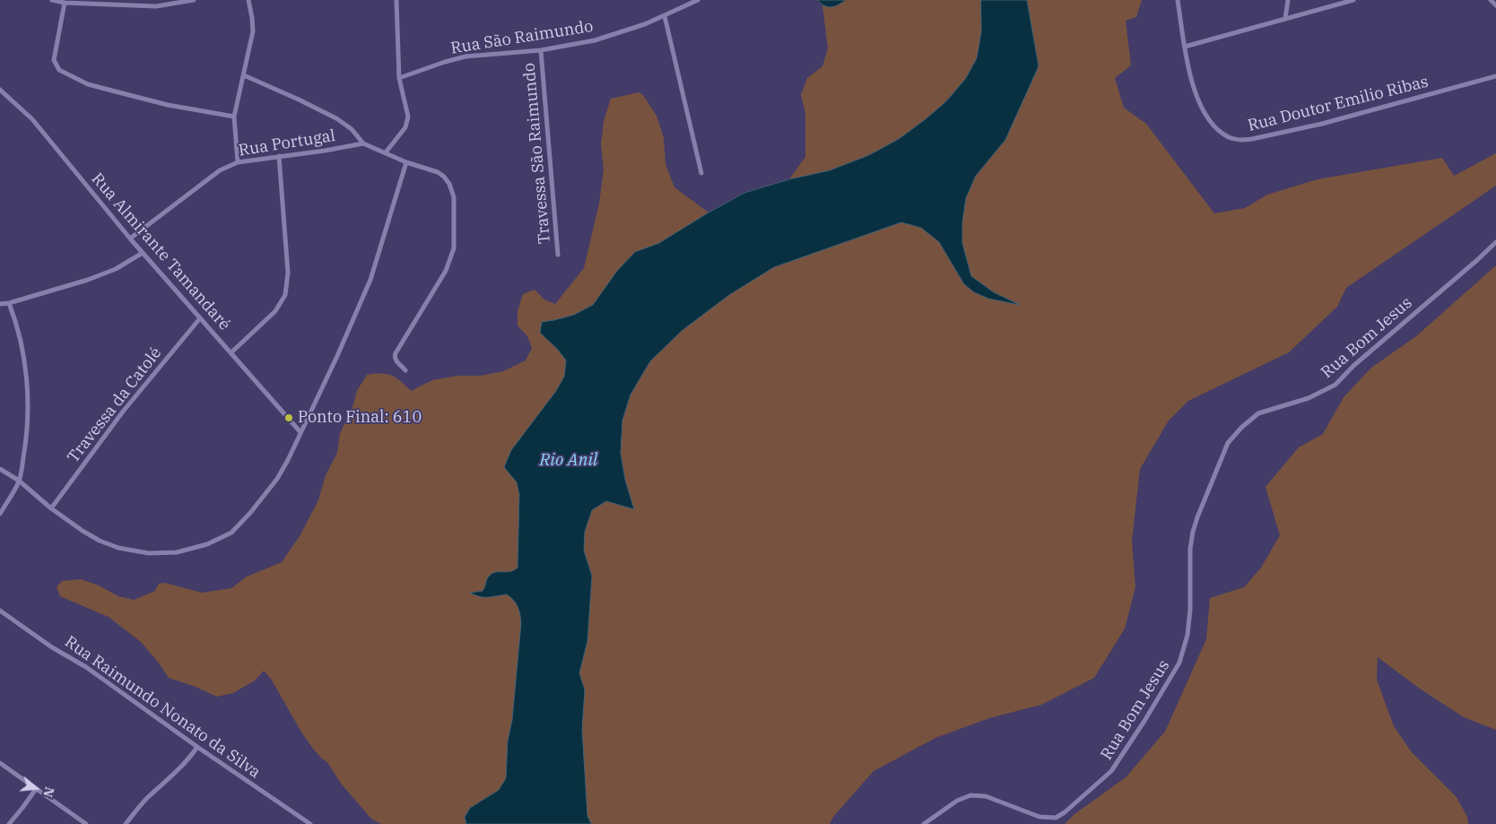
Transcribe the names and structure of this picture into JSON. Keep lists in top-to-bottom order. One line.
{"streets":{"street":["Rua São Raimundo","Rua Doutor Emilio Ribas","Rua Portugal","Travessa São Raimundo","Rua Almirante Tamandaré","Rua Bom Jesus","Travessa da Catolé","Rua Raimundo Nonato da Silva"]},"crossings":[["Rua São Raimundo","Travessa São Raimundo"],["Rua Portugal","Rua Almirante Tamandaré"],["Rua Almirante Tamandaré","Travessa da Catolé"]],"water":["Rio Anil"],"places":["Ponto Final: 610"],"north":"right"}
